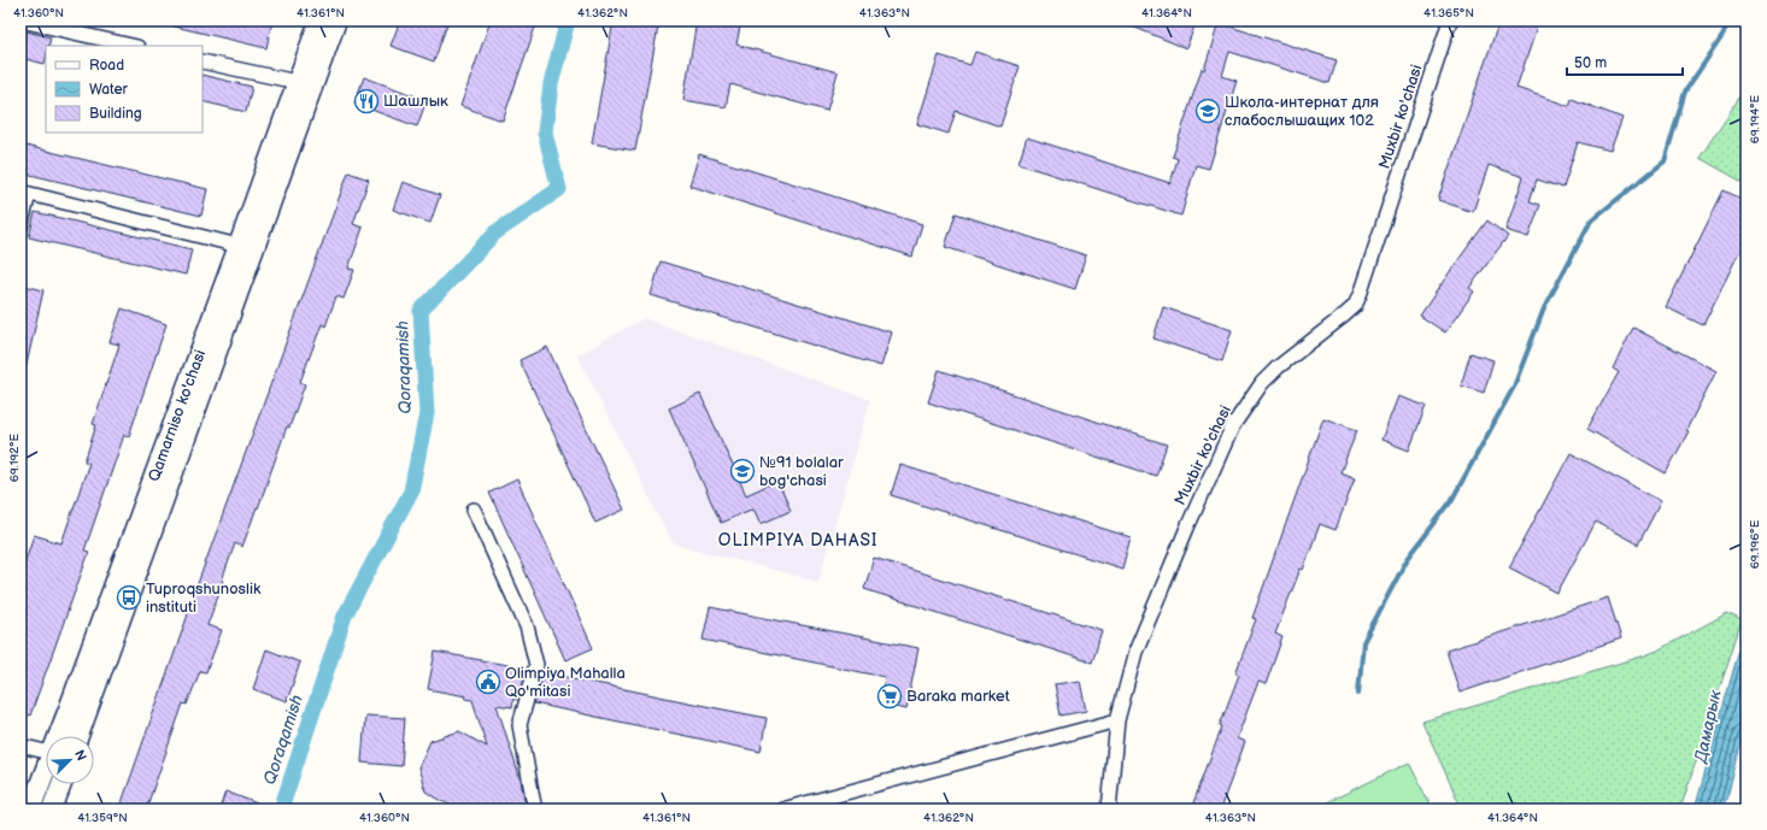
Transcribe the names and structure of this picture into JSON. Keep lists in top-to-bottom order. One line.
{"streets":{"main road":["Qamarniso ko'chasi"],"street":["Muxbir ko'chasi"]},"districts":["OLIMPIYA DAHASI"],"water":["Qoraqamish","Дамарык"],"places":{"restaurant":["Шашлык"],"school or university":["Школа-интернат для слабослышащих 102","№91 bolalar bog'chasi"],"bus stop":["Tuproqshunoslik instituti"],"public building":["Olimpiya Mahalla Qo'mitasi"],"supermarket":["Baraka market"]},"legend":["Road","Water","Building"],"scale_bar":"50 m","north":"top right","coordinates":["41.360°N","41.361°N","41.362°N","41.363°N","41.364°N","41.365°N","69.194°E","69.192°E","69.196°E","41.359°N"]}
